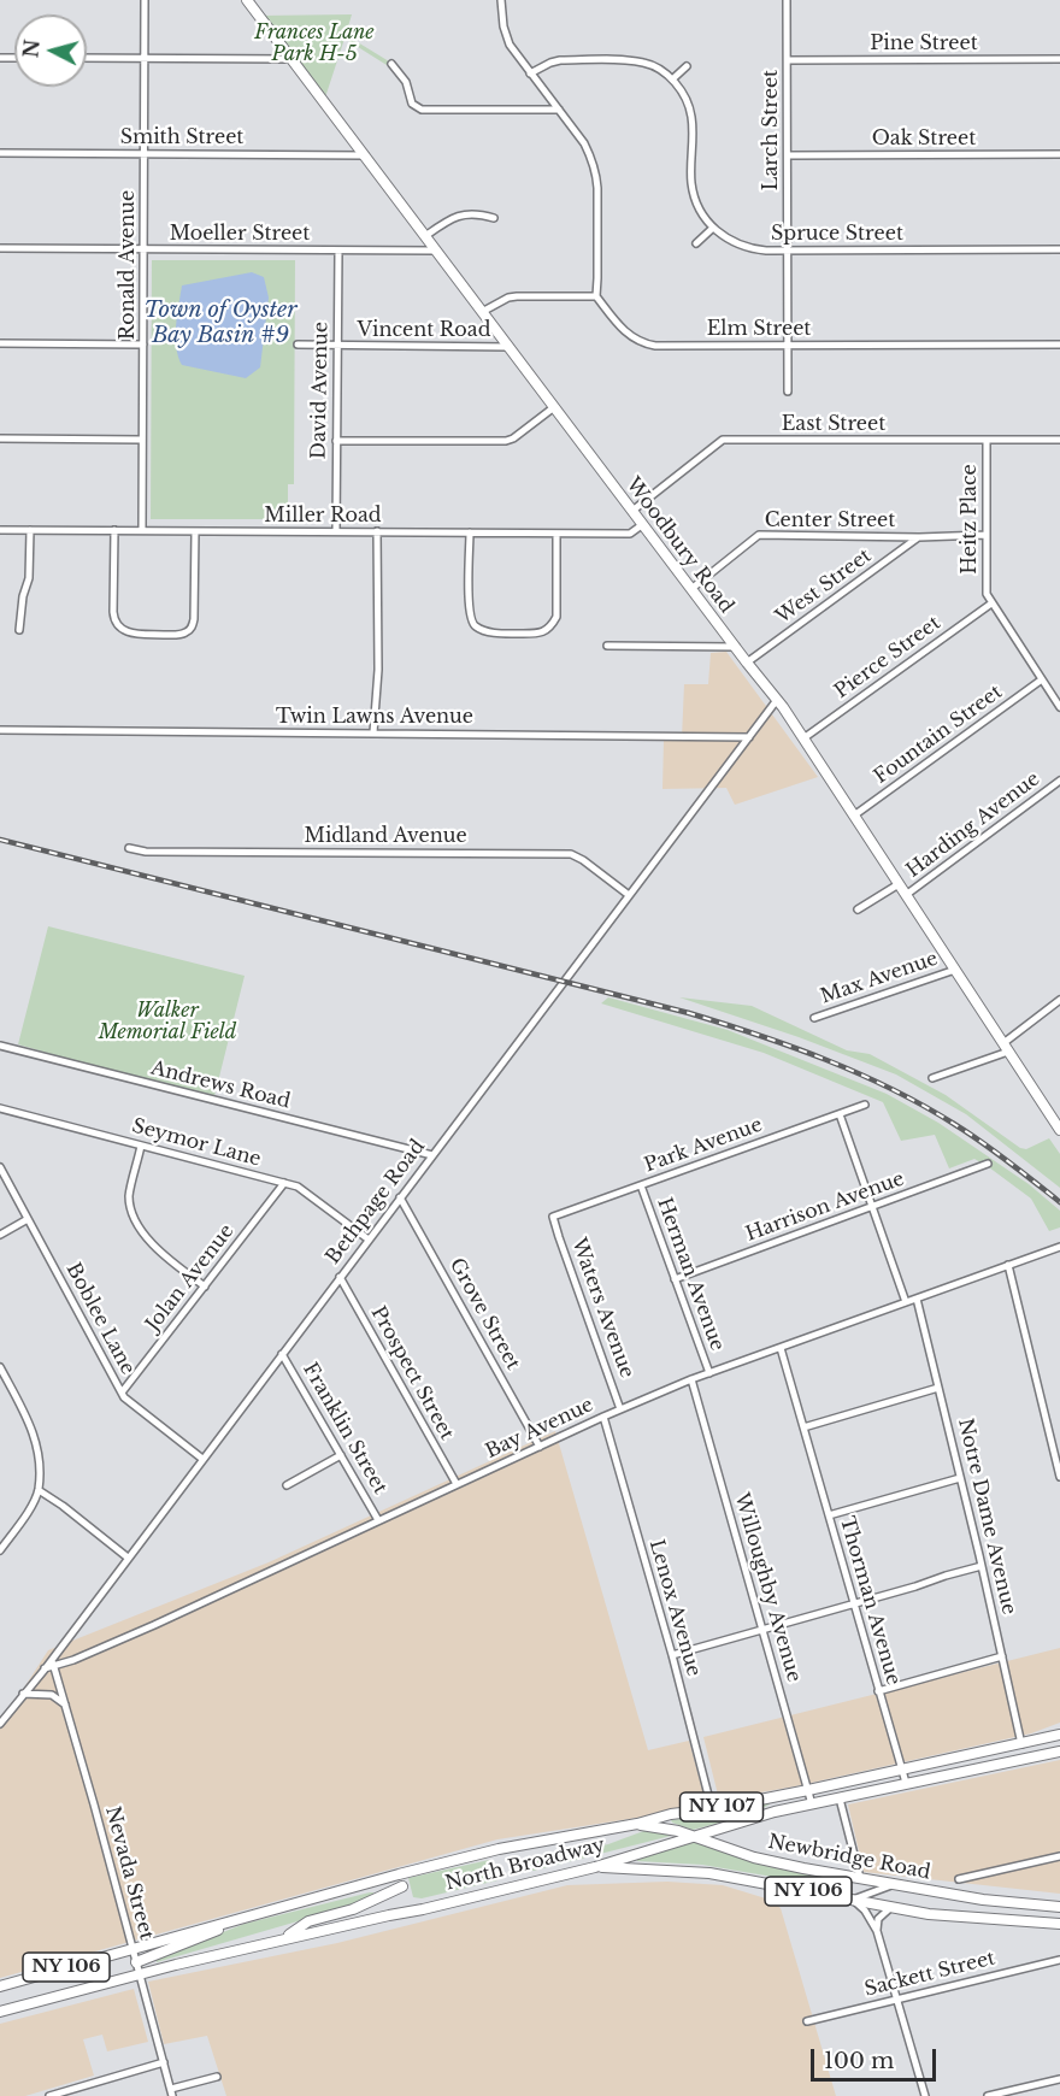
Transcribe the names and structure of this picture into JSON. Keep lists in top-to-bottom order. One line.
{"streets":{"main road":["Woodbury Road","NY 107","Newbridge Road","North Broadway","NY 106"],"street":["Pine Street","Larch Street","Smith Street","Oak Street","Moeller Street","Spruce Street","Ronald Avenue","Elm Street","Vincent Road","David Avenue","East Street","Miller Road","Heitz Place","Center Street","West Street","Pierce Street","Twin Lawns Avenue","Fountain Street","Harding Avenue","Midland Avenue","Max Avenue","Andrews Road","Seymor Lane","Park Avenue","Bethpage Road","Harrison Avenue","Herman Avenue","Jolan Avenue","Waters Avenue","Grove Street","Boblee Lane","Prospect Street","Franklin Street","Bay Avenue","Notre Dame Avenue","Willoughby Avenue","Thorman Avenue","Lenox Avenue","Nevada Street","Sackett Street"]},"crossings":[["Pine Street","Larch Street"],["Larch Street","Oak Street"],["Larch Street","Spruce Street"],["Larch Street","Elm Street"],["Smith Street","Ronald Avenue"],["Smith Street","Woodbury Road"],["Moeller Street","Ronald Avenue"],["Moeller Street","David Avenue"],["Moeller Street","Woodbury Road"],["Ronald Avenue","Miller Road"],["Vincent Road","David Avenue"],["Vincent Road","Woodbury Road"],["David Avenue","Miller Road"],["East Street","Heitz Place"],["East Street","Woodbury Road"],["Miller Road","Woodbury Road"],["Heitz Place","Center Street"],["Heitz Place","Pierce Street"],["Heitz Place","Fountain Street"],["Center Street","Woodbury Road"],["Center Street","West Street"],["Woodbury Road","West Street"],["Woodbury Road","Pierce Street"],["Woodbury Road","Fountain Street"],["Woodbury Road","Harding Avenue"],["Woodbury Road","Max Avenue"],["Woodbury Road","Bethpage Road"],["Twin Lawns Avenue","Bethpage Road"],["Midland Avenue","Bethpage Road"],["Andrews Road","Bethpage Road"],["Seymor Lane","Bethpage Road"],["Seymor Lane","Jolan Avenue"],["Park Avenue","Herman Avenue"],["Park Avenue","Waters Avenue"],["Bethpage Road","Grove Street"],["Bethpage Road","Boblee Lane"],["Bethpage Road","Prospect Street"],["Bethpage Road","Franklin Street"],["Bethpage Road","Bay Avenue"],["Bethpage Road","Nevada Street"],["Harrison Avenue","Herman Avenue"],["Herman Avenue","Bay Avenue"],["Jolan Avenue","Boblee Lane"],["Waters Avenue","Bay Avenue"],["Grove Street","Bay Avenue"],["Prospect Street","Bay Avenue"],["Franklin Street","Bay Avenue"],["Bay Avenue","Notre Dame Avenue"],["Bay Avenue","Willoughby Avenue"],["Bay Avenue","Thorman Avenue"],["Bay Avenue","Lenox Avenue"],["Bay Avenue","Nevada Street"],["Notre Dame Avenue","North Broadway"],["Willoughby Avenue","North Broadway"],["Thorman Avenue","North Broadway"],["Lenox Avenue","North Broadway"],["Newbridge Road","North Broadway"],["North Broadway","Nevada Street"]],"water":["Town of Oyster Bay Basin #9"],"parks":["Frances Lane Park H-5","Walker Memorial Field"],"scale_bar":"100 m","north":"left"}
